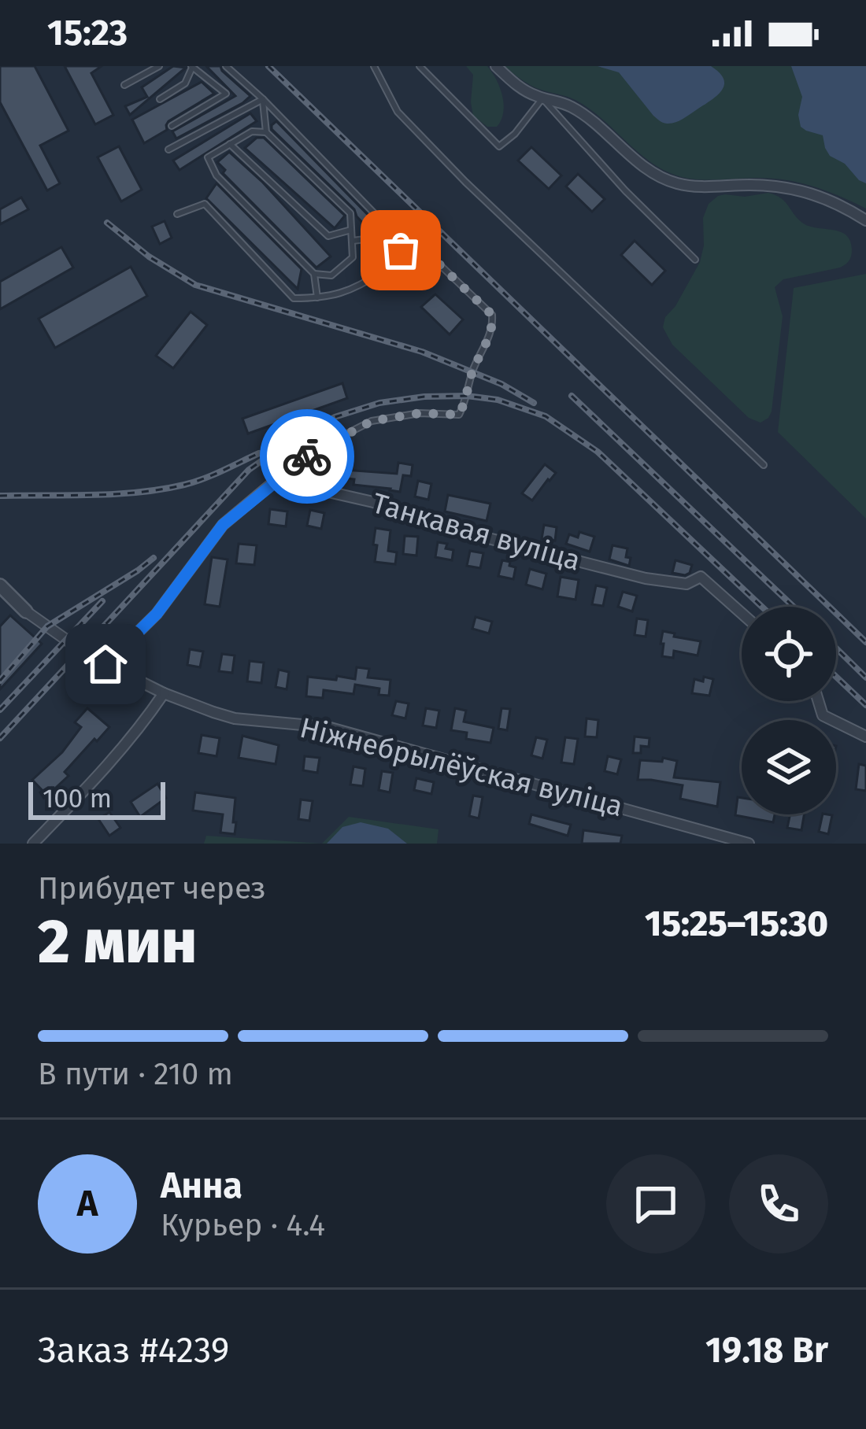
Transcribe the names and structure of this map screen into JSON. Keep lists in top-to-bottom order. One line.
{"streets":{"street":["Танкавая вуліца","Ніжнебрылёўская вуліца"]},"scale_bar":"100 m","page":{"status":"15:23","scale":"100 m","heading":["2 мин","Прибудет через","15:25–15:30"],"panel":["Анна","Курьер · 4.4","Заказ #4239","19.18 Br"],"bar":"В пути · 210 m","round":"А"}}
